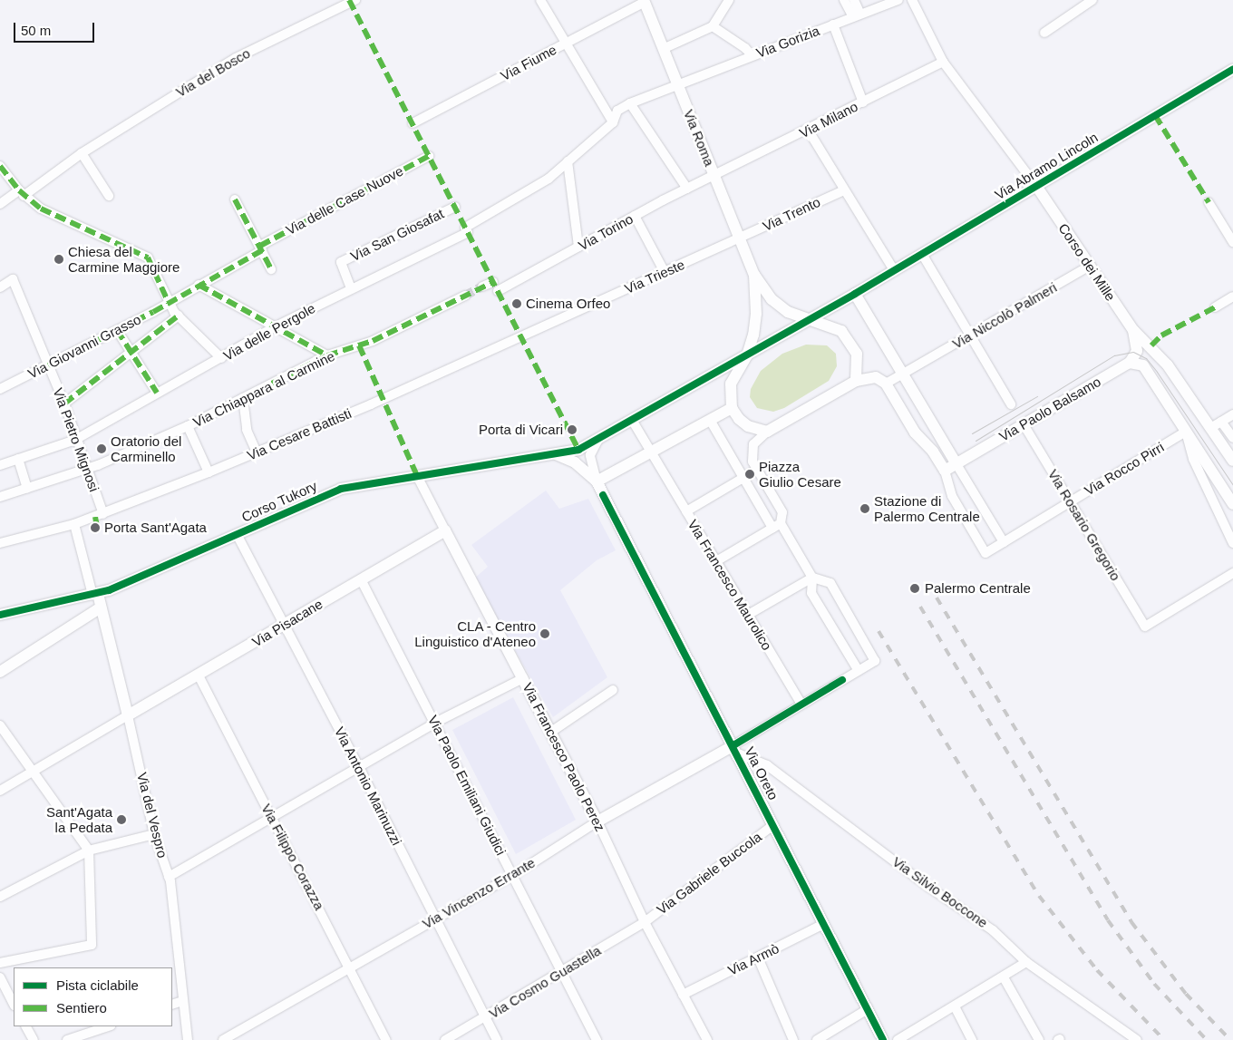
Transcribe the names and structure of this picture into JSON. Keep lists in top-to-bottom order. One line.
{"streets":{"street":["Via Gorizia","Via Fiume","Via del Bosco","Via Milano","Via Roma","Via Abramo Lincoln","Via delle Case Nuove","Via Trento","Via Torino","Via San Giosafat","Corso dei Mille","Via Trieste","Via Niccolò Palmeri","Via delle Pergole","Via Giovanni Grasso","Via Chiappara al Carmine","Via Paolo Balsamo","Via Cesare Battisti","Via Pietro Mignosi","Via Rocco Pirri","Corso Tukory","Via Rosario Gregorio","Via Francesco Maurolico","Via Pisacane","Via Francesco Paolo Perez","Via Oreto","Via Paolo Emiliani Giudici","Via Antonio Marinuzzi","Via del Vespro","Via Filippo Corazza","Via Gabriele Buccola","Via Silvio Boccone","Via Vincenzo Errante","Via Armò","Via Cosmo Guastella"]},"crossings":[["Via Gorizia","Via Roma"],["Via Gorizia","Via delle Pergole"],["Via Fiume","Via Roma"],["Via Milano","Via Roma"],["Via Milano","Via Torino"],["Via Milano","Corso dei Mille"],["Via Roma","Via Trento"],["Via Roma","Via Torino"],["Via Roma","Via Trieste"],["Via Abramo Lincoln","Corso dei Mille"],["Via Abramo Lincoln","Corso Tukory"],["Via delle Case Nuove","Via Giovanni Grasso"],["Via Trento","Via Trieste"],["Via San Giosafat","Via delle Pergole"],["Corso dei Mille","Via Niccolò Palmeri"],["Via Trieste","Via Cesare Battisti"],["Via delle Pergole","Via Pietro Mignosi"],["Via Giovanni Grasso","Via Pietro Mignosi"],["Via Chiappara al Carmine","Via Pietro Mignosi"],["Via Paolo Balsamo","Via Rocco Pirri"],["Via Paolo Balsamo","Via Rosario Gregorio"],["Via Cesare Battisti","Via Pietro Mignosi"],["Via Rocco Pirri","Via Rosario Gregorio"],["Corso Tukory","Via Francesco Maurolico"],["Corso Tukory","Via Francesco Paolo Perez"],["Corso Tukory","Via Antonio Marinuzzi"],["Corso Tukory","Via del Vespro"],["Via Pisacane","Via Francesco Paolo Perez"],["Via Pisacane","Via Paolo Emiliani Giudici"],["Via Pisacane","Via Antonio Marinuzzi"],["Via Pisacane","Via del Vespro"],["Via Pisacane","Via Filippo Corazza"],["Via Francesco Paolo Perez","Via Gabriele Buccola"],["Via Francesco Paolo Perez","Via Vincenzo Errante"],["Via Francesco Paolo Perez","Via Armò"],["Via Francesco Paolo Perez","Via Cosmo Guastella"],["Via Oreto","Via Gabriele Buccola"],["Via Oreto","Via Silvio Boccone"],["Via Oreto","Via Vincenzo Errante"],["Via Oreto","Via Armò"],["Via Paolo Emiliani Giudici","Via Vincenzo Errante"],["Via Paolo Emiliani Giudici","Via Cosmo Guastella"],["Via Antonio Marinuzzi","Via Vincenzo Errante"],["Via Antonio Marinuzzi","Via Cosmo Guastella"],["Via Filippo Corazza","Via Vincenzo Errante"],["Via Gabriele Buccola","Via Cosmo Guastella"],["Via Silvio Boccone","Via Vincenzo Errante"]],"places":["Chiesa del Carmine Maggiore","Cinema Orfeo","Porta di Vicari","Oratorio del Carminello","Piazza Giulio Cesare","Stazione di Palermo Centrale","Porta Sant'Agata","Palermo Centrale","CLA - Centro Linguistico d'Ateneo","Sant'Agata la Pedata"],"legend":["Pista ciclabile","Sentiero"],"scale_bar":"50 m"}
